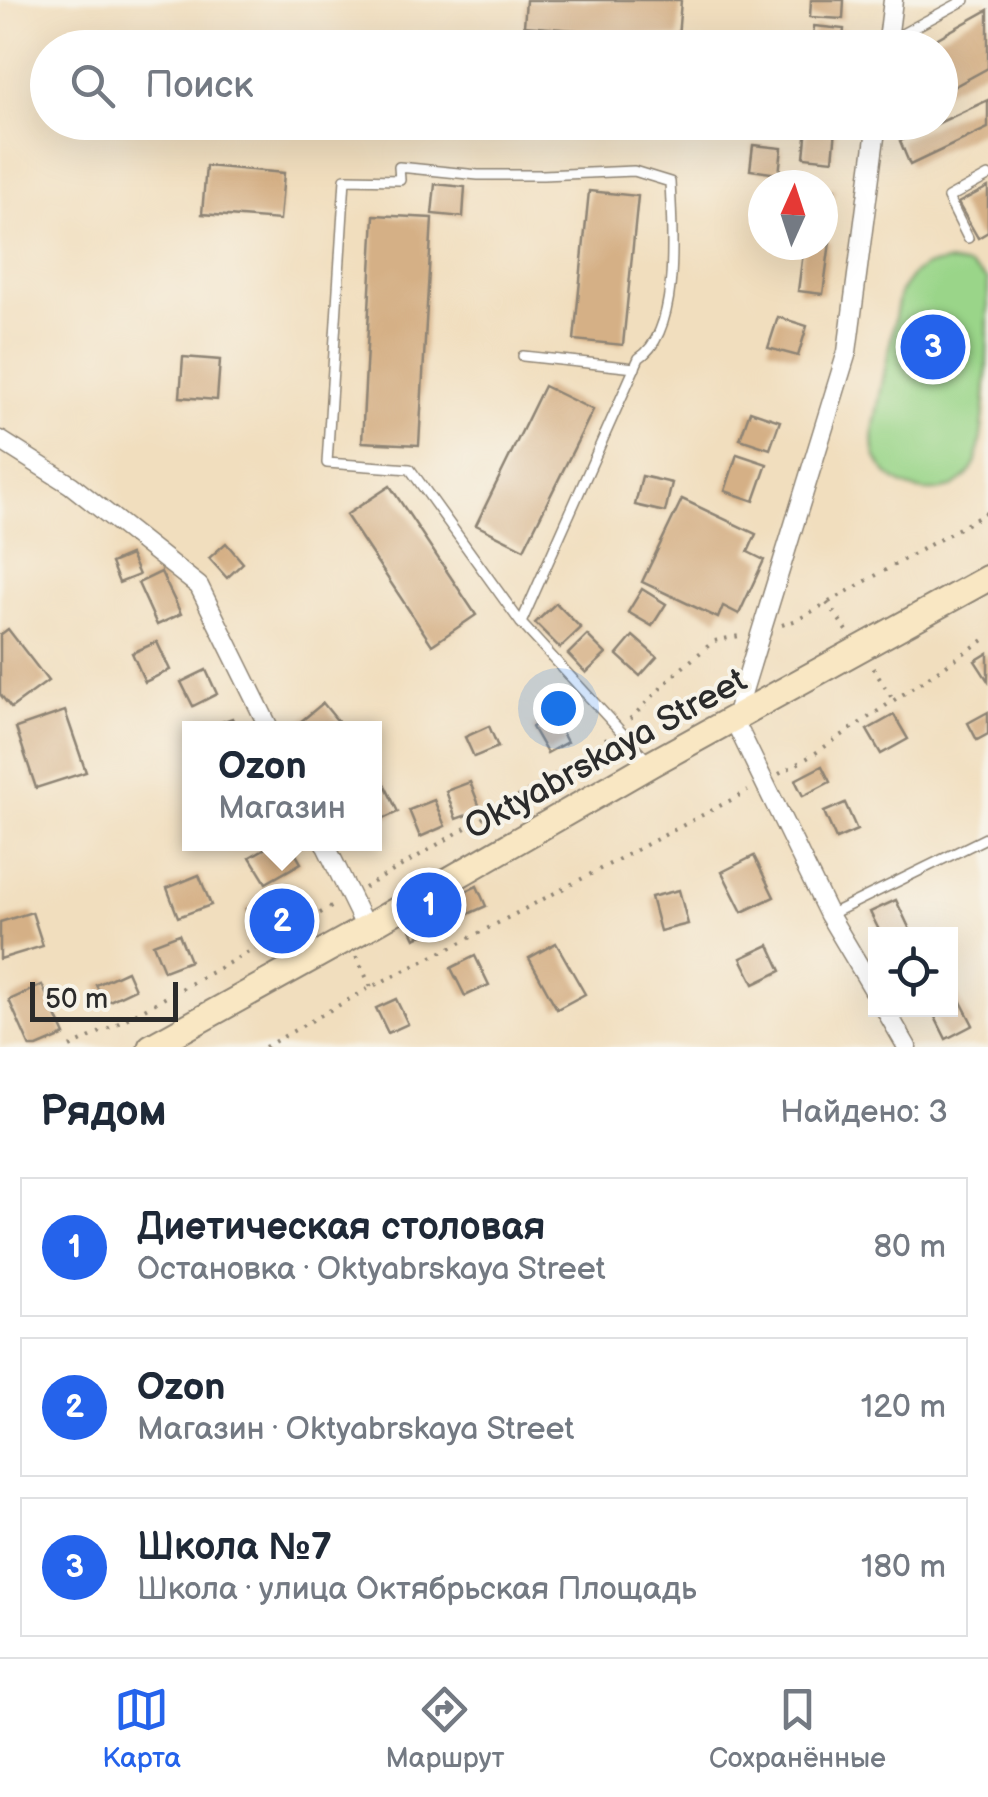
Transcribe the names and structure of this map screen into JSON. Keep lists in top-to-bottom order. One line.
{"streets":{"main road":["Oktyabrskaya Street"]},"scale_bar":"50 m","north":"top","page":{"search":"Поиск","pins":["3","1","2"],"popup":["Ozon","Магазин"],"scale":"50 m","heading":["Рядом","Найдено: 3"],"list":[{"mark":"1","name":"Диетическая столовая","note":"Остановка · Oktyabrskaya Street","value":"80 m"},{"mark":"2","name":"Ozon","note":"Магазин · Oktyabrskaya Street","value":"120 m"},{"mark":"3","name":"Школа №7","note":"Школа · улица Октябрьская Площадь","value":"180 m"}],"nav":["Карта","Маршрут","Сохранённые"]}}
